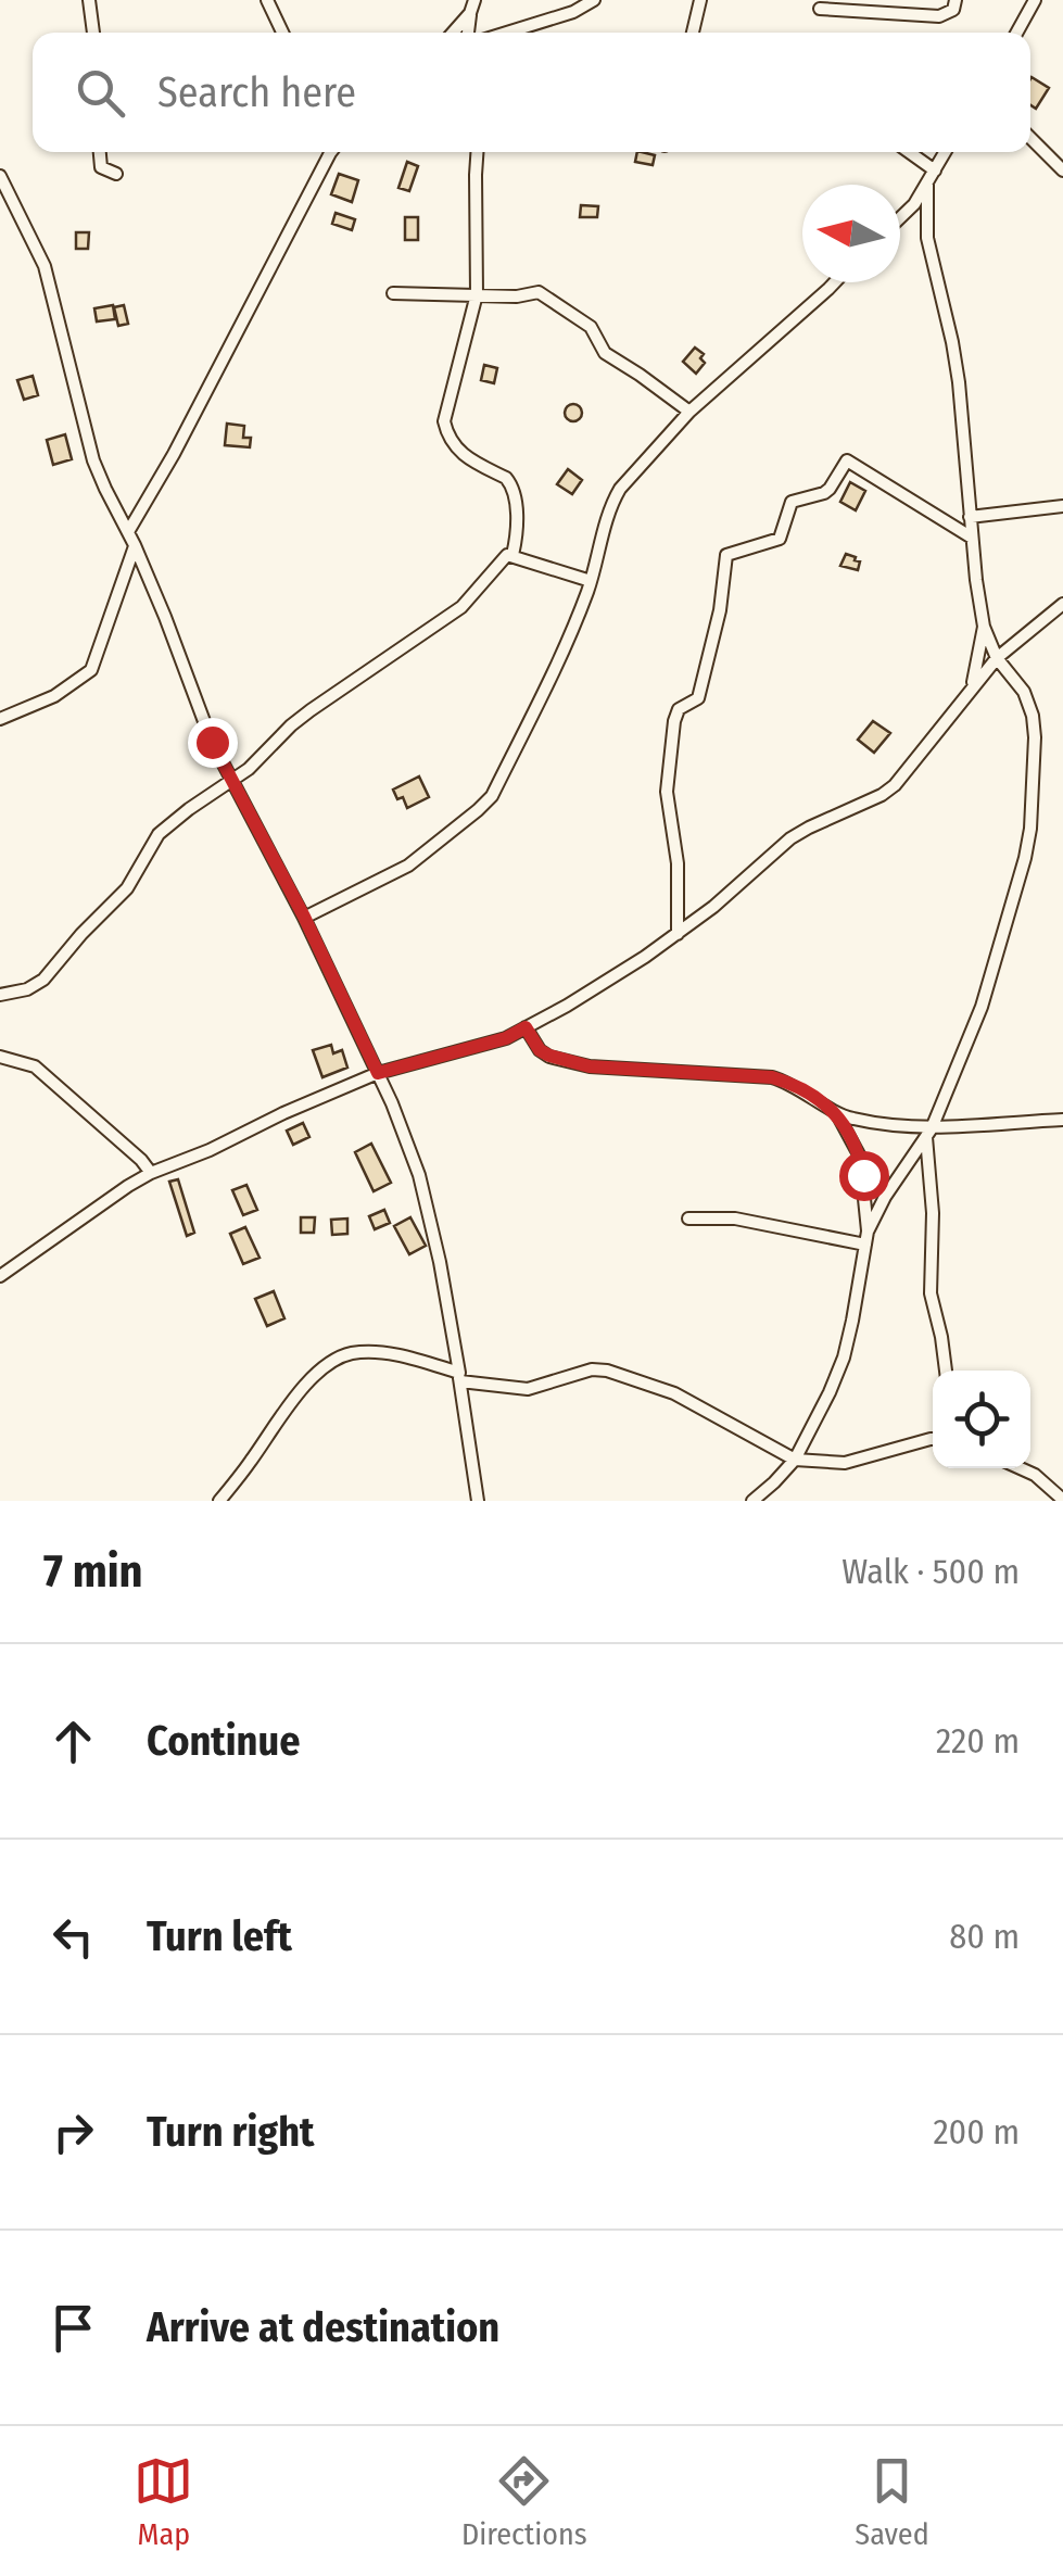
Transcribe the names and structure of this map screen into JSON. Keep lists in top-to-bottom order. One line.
{"north":"left","page":{"search":"Search here","heading":["7 min","Walk · 500 m"],"list":[["Continue","220 m"],["Turn left","80 m"],["Turn right","200 m"],"Arrive at destination"],"nav":["Map","Directions","Saved"]}}
